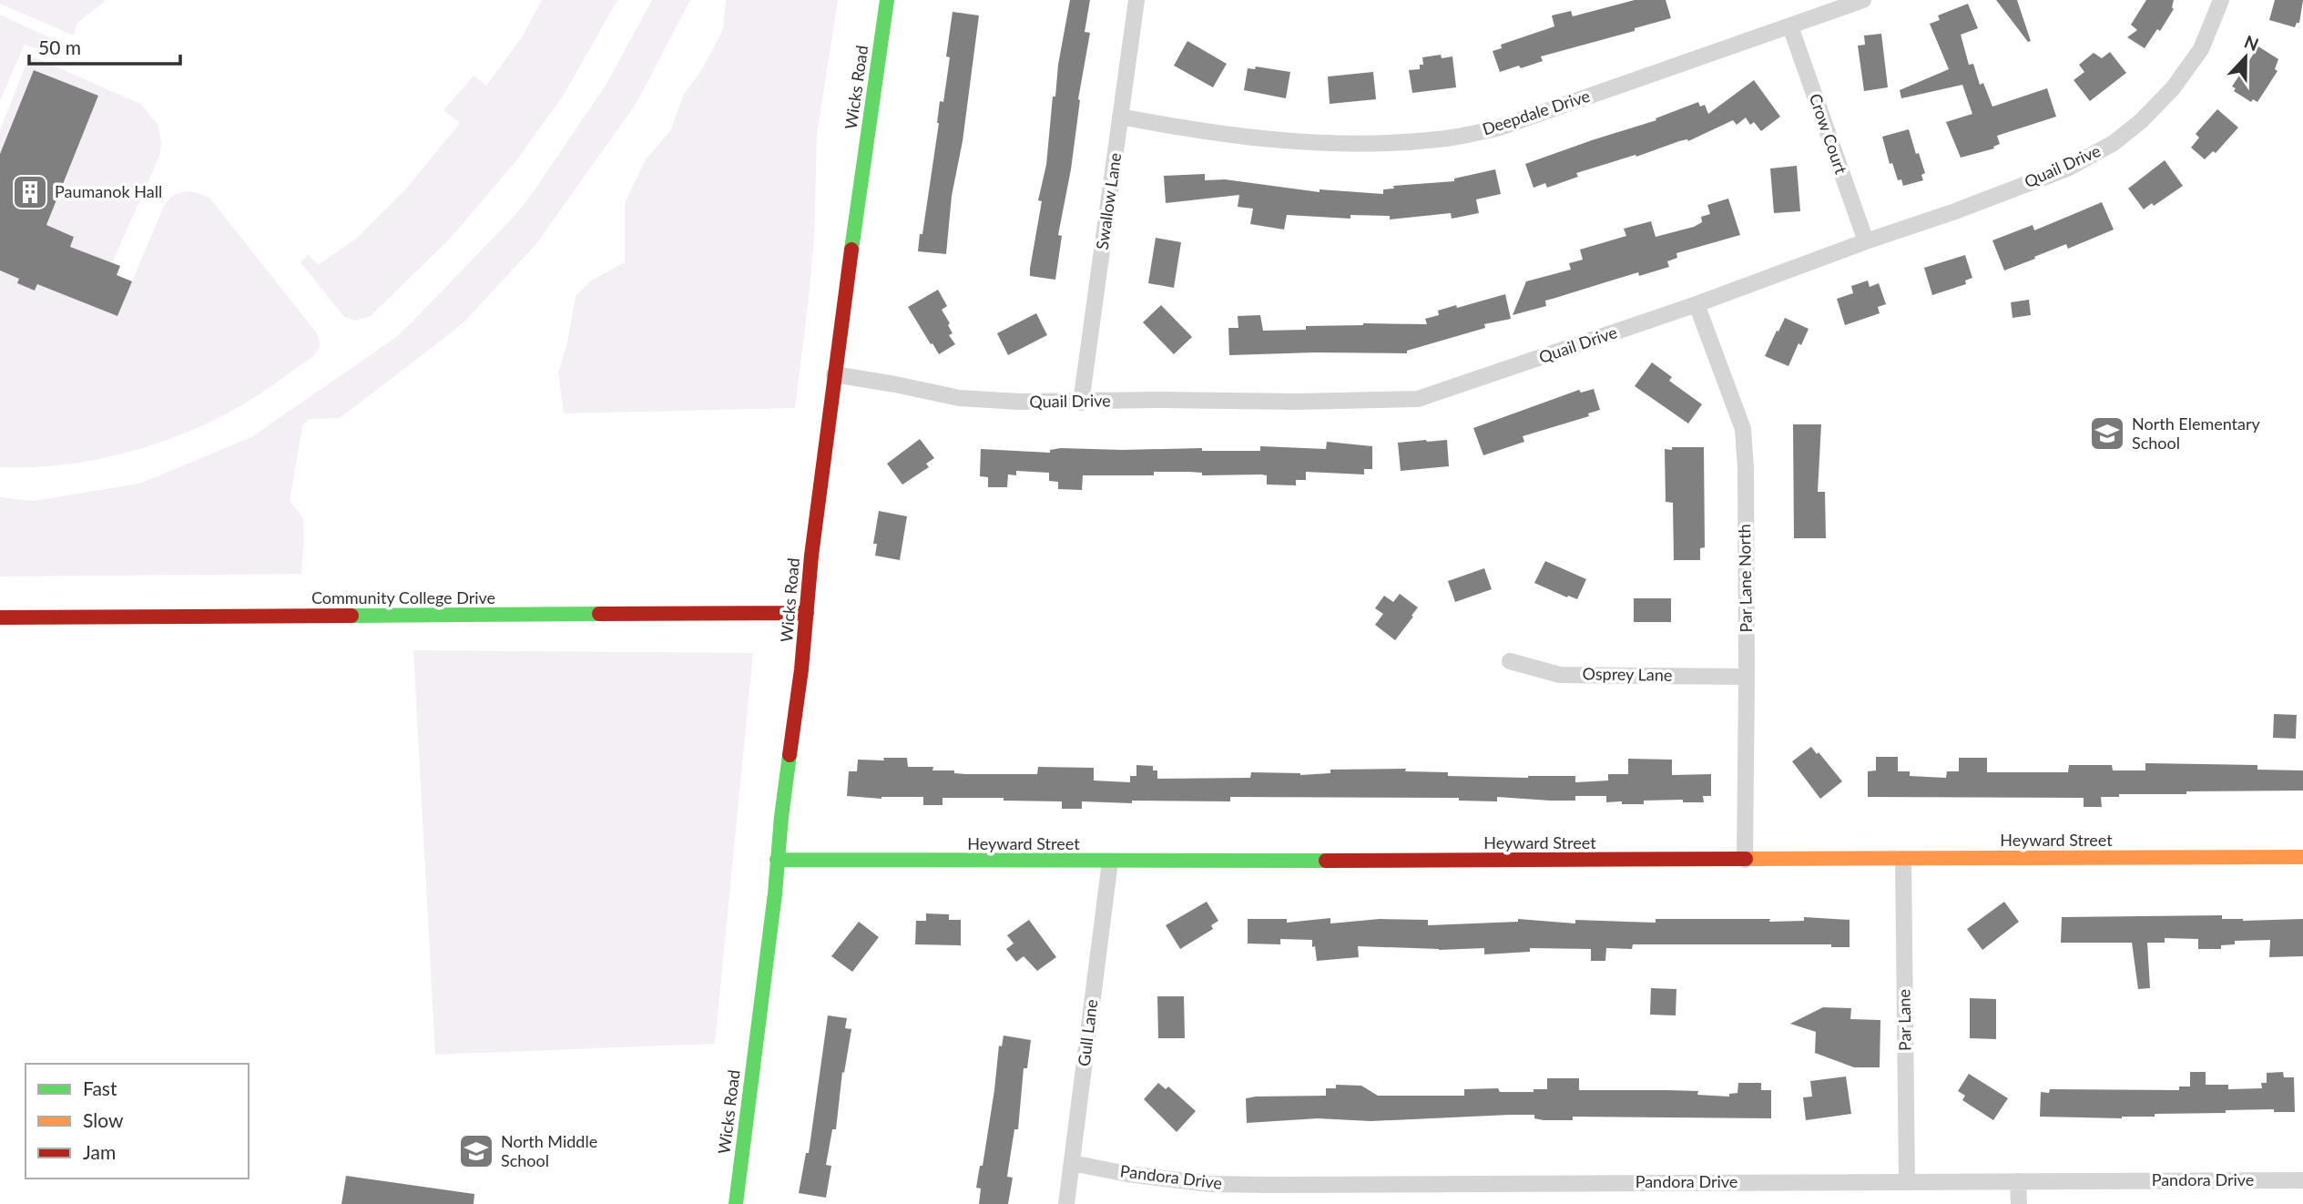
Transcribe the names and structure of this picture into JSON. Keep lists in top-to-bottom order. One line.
{"streets":{"main road":["Wicks Road","Community College Drive","Heyward Street"],"street":["Deepdale Drive","Crow Court","Quail Drive","Swallow Lane","Par Lane North","Osprey Lane","Par Lane","Gull Lane","Pandora Drive"]},"crossings":[["Wicks Road","Quail Drive"],["Wicks Road","Community College Drive"],["Wicks Road","Heyward Street"],["Deepdale Drive","Crow Court"],["Deepdale Drive","Swallow Lane"],["Crow Court","Quail Drive"],["Quail Drive","Swallow Lane"],["Quail Drive","Par Lane North"],["Par Lane North","Osprey Lane"],["Par Lane North","Heyward Street"],["Heyward Street","Par Lane"],["Heyward Street","Gull Lane"],["Par Lane","Pandora Drive"],["Gull Lane","Pandora Drive"]],"places":{"building":["Paumanok Hall"],"school or university":["North Elementary School","North Middle School"]},"legend":["Fast","Slow","Jam"],"scale_bar":"50 m","north":"top"}
